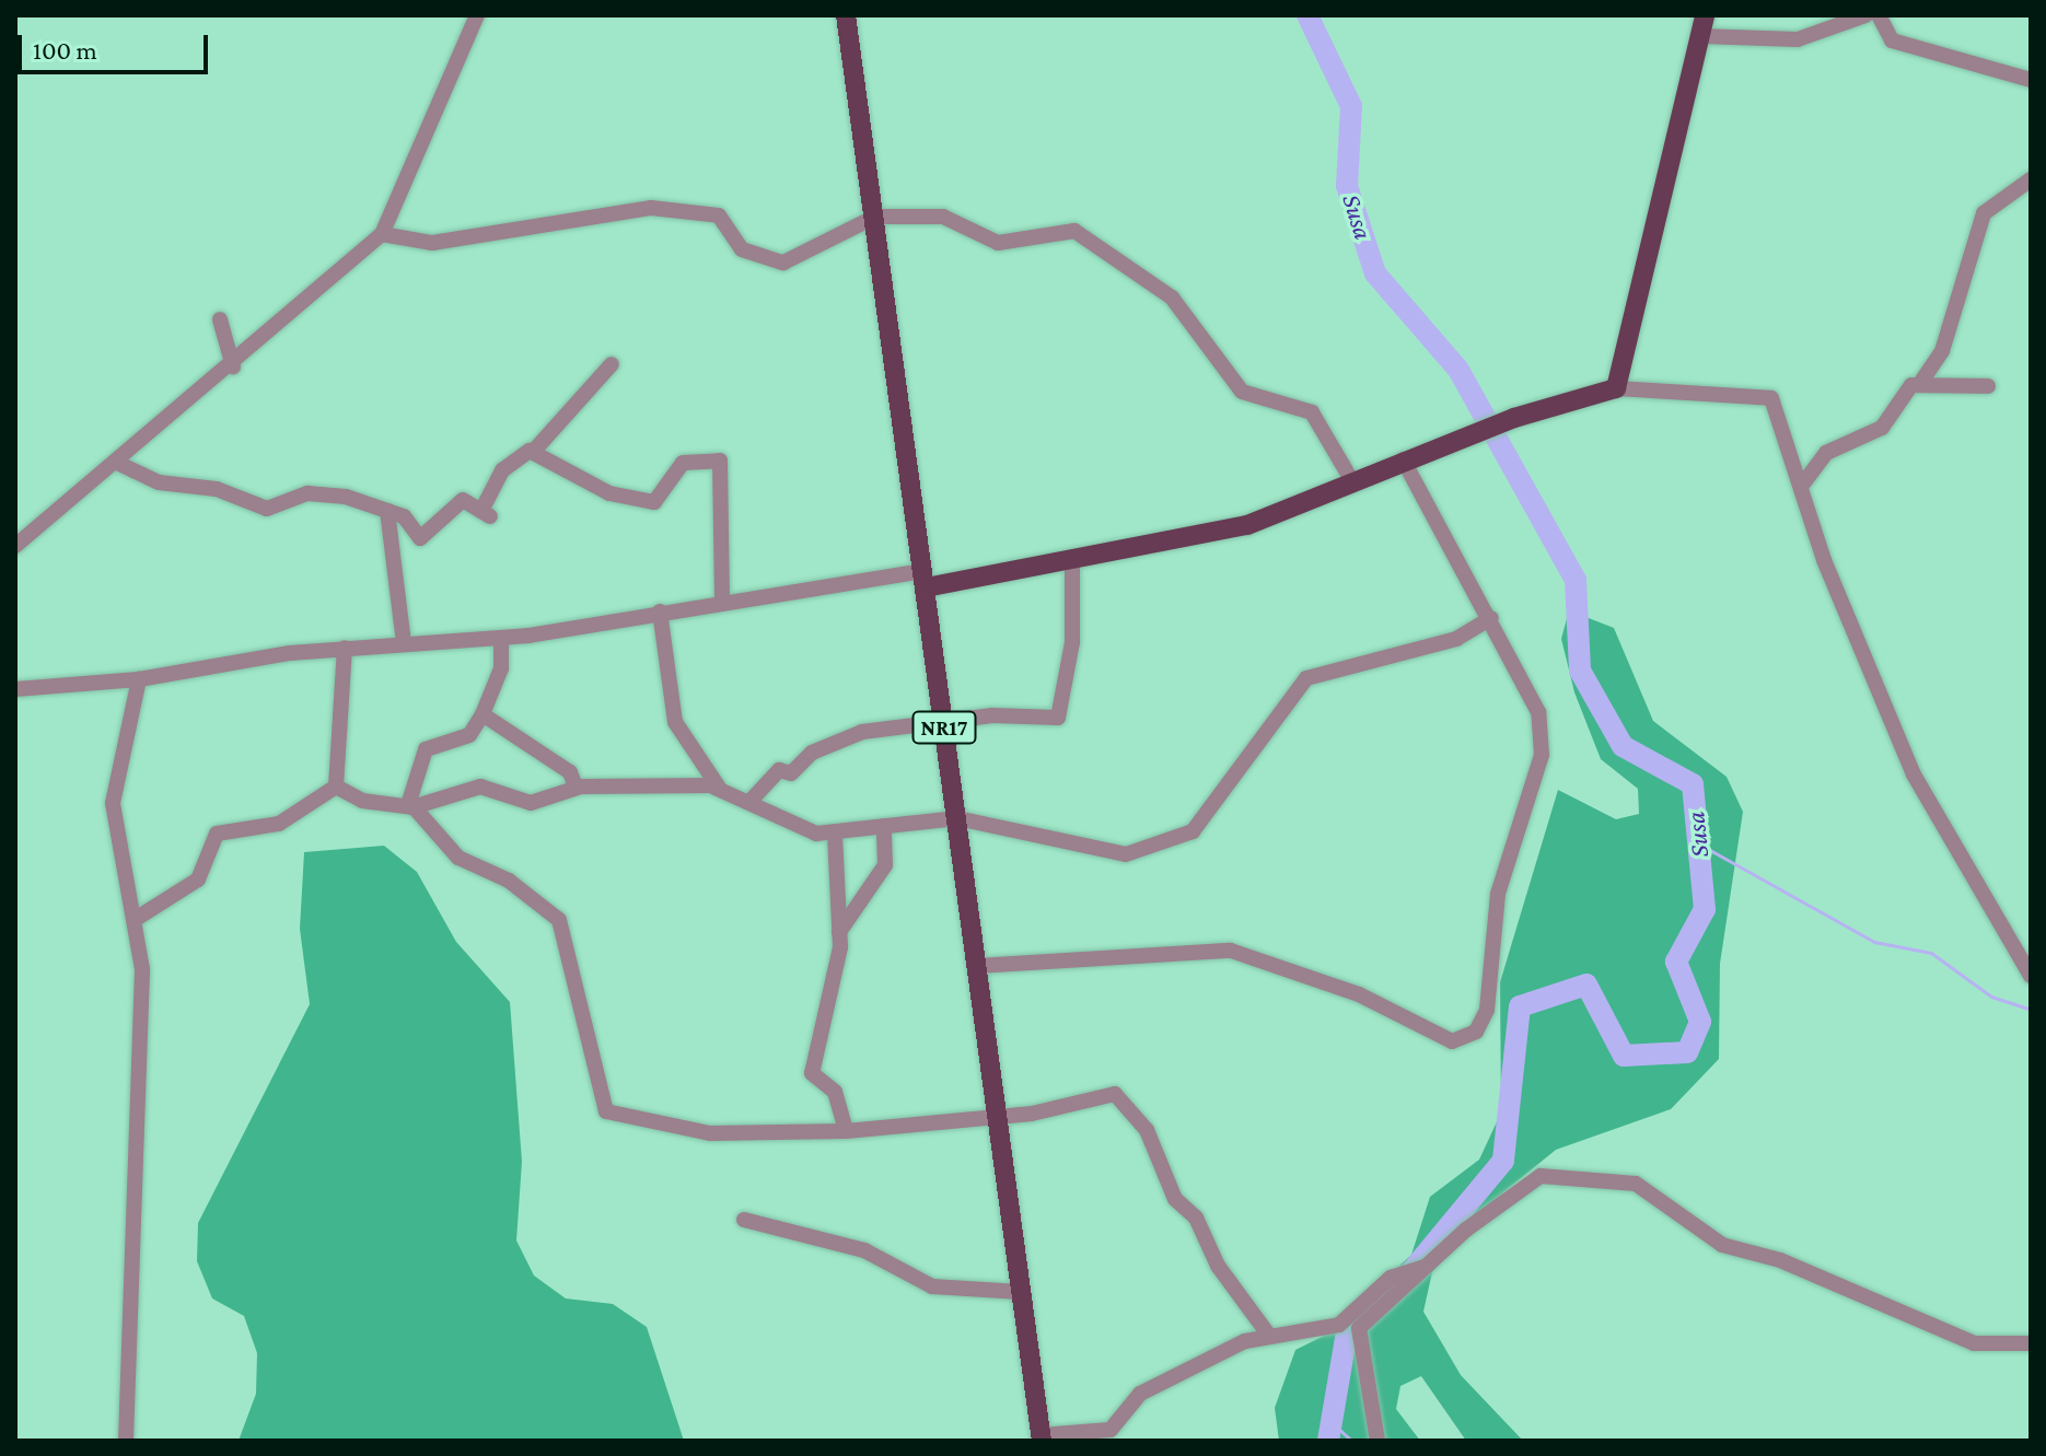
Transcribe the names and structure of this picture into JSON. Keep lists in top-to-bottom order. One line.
{"streets":{"main road":["NR17"]},"water":["Susa"],"scale_bar":"100 m"}
